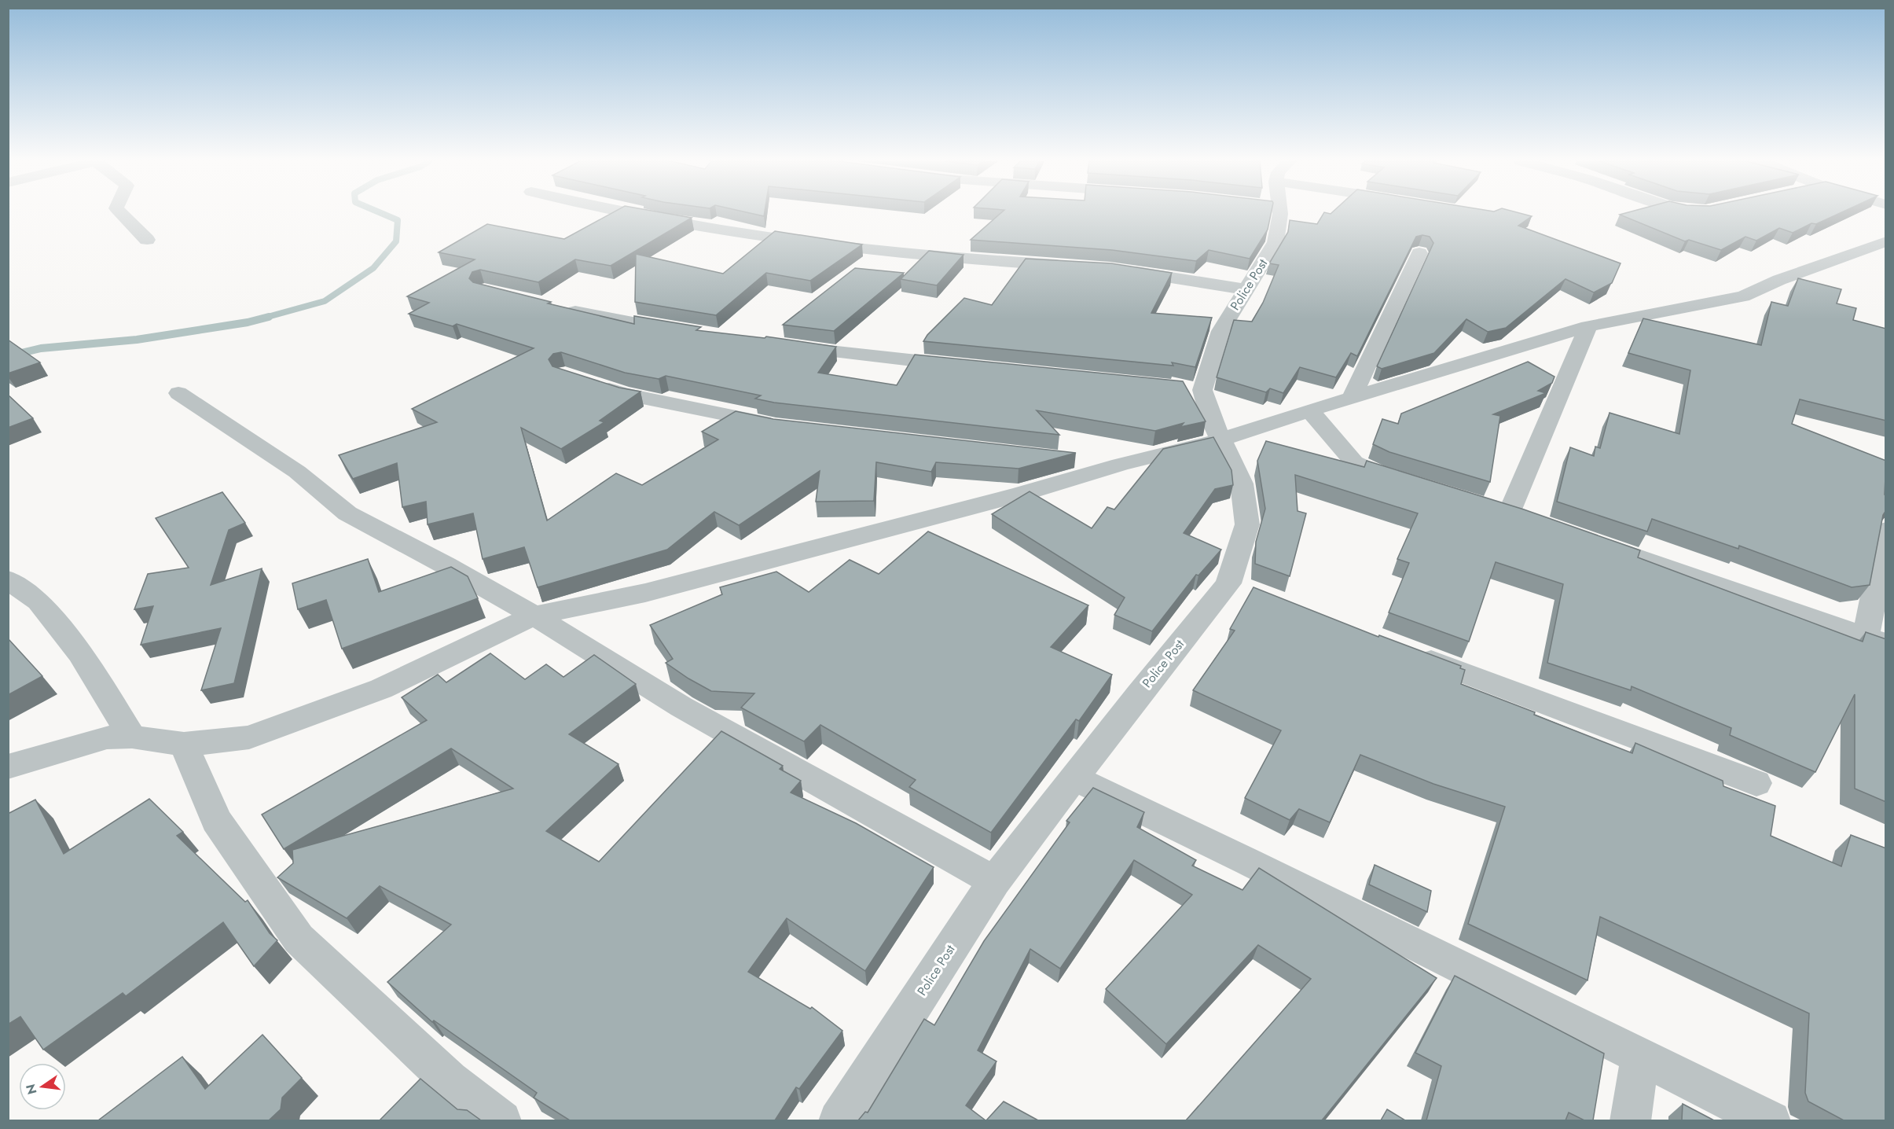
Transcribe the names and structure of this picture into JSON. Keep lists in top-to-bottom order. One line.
{"streets":{"street":["Police Post"]},"north":"left"}
